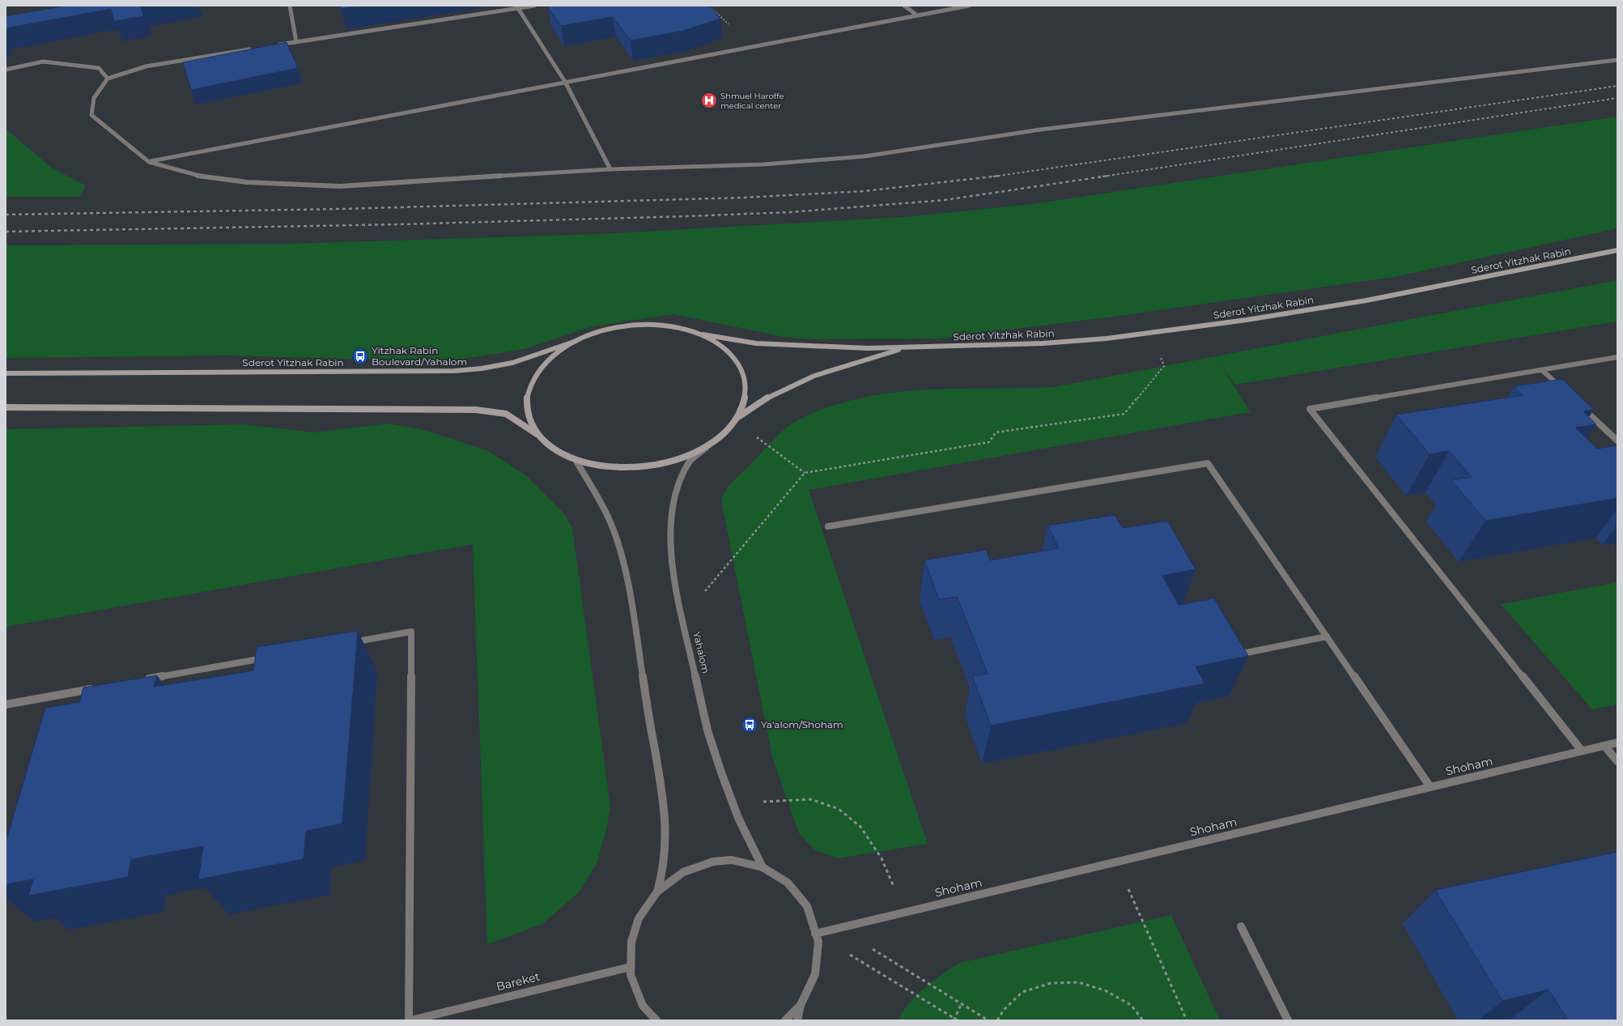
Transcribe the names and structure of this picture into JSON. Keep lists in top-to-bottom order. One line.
{"streets":{"main road":["Sderot Yitzhak Rabin"],"street":["Yahalom","Shoham","Bareket"]},"places":{"hospital":["Shmuel Haroffe medical center"],"bus stop":["Yitzhak Rabin Boulevard/Yahalom","Ya'alom/Shoham"]}}
